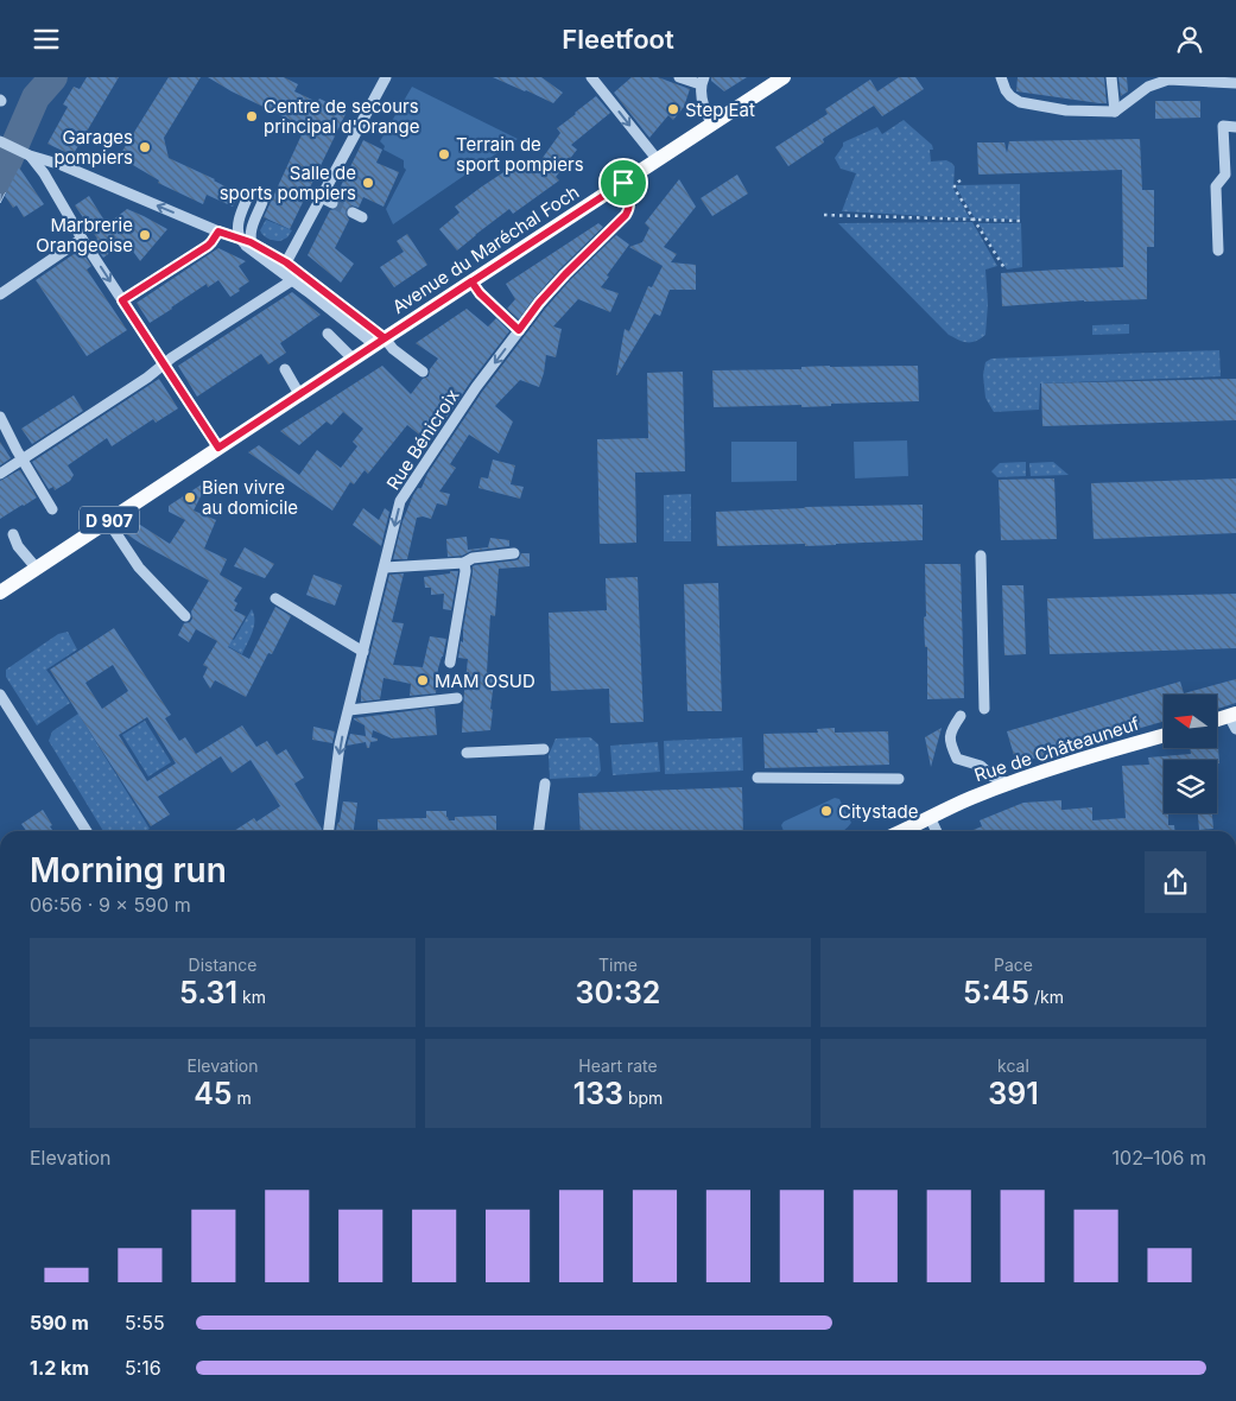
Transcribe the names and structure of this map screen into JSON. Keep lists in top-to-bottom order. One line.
{"streets":{"main road":["Avenue du Maréchal Foch","D 907","Rue de Châteauneuf"],"street":["Rue Bénicroix"]},"crossings":[["Avenue du Maréchal Foch","Rue Bénicroix"]],"one_way":["Rue Bénicroix"],"places":["Step Eat","Centre de secours principal d'Orange","Garages pompiers","Terrain de sport pompiers","Salle de sports pompiers","Marbrerie Orangeoise","Bien vivre au domicile","MAM OSUD","Citystade"],"north":"left","page":{"header":"Fleetfoot","heading":["Morning run","06:56 · 9 × 590 m"],"stats":[["Distance","5.31 km"],["Time","30:32"],["Pace","5:45 /km"],["Elevation","45 m"],["Heart rate","133 bpm"],["kcal","391"]],"chart":["Elevation","102–106 m"],"list":[{"name":"590 m","note":"5:55"},{"name":"1.2 km","note":"5:16"}]}}
